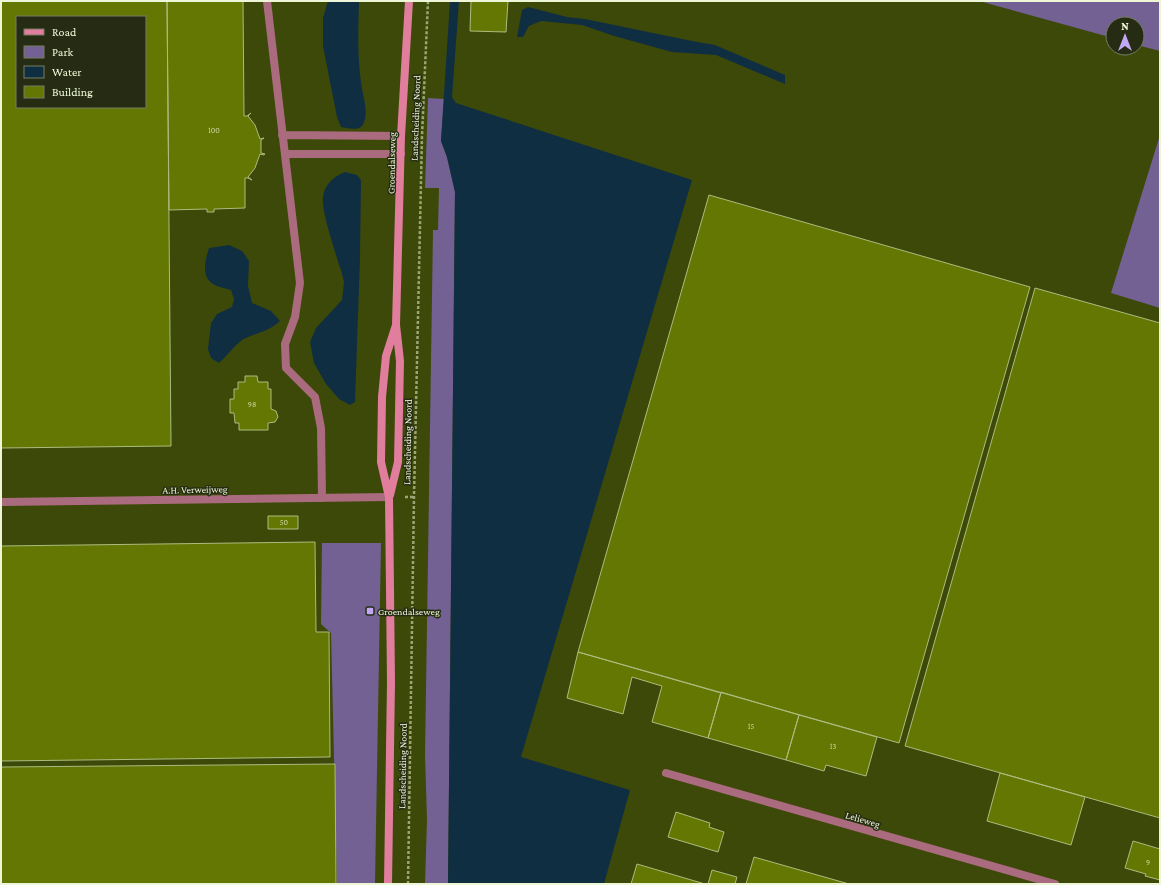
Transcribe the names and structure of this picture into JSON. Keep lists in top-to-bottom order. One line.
{"streets":{"street":["Groendalseweg","A.H. Verweijweg","Lelieweg"],"path":["Landscheiding Noord"]},"crossings":[["Groendalseweg","A.H. Verweijweg"]],"places":{"transit":["Groendalseweg"]},"house_numbers":["100","98","50","15","13","9"],"legend":["Road","Park","Water","Building"],"north":"top"}
